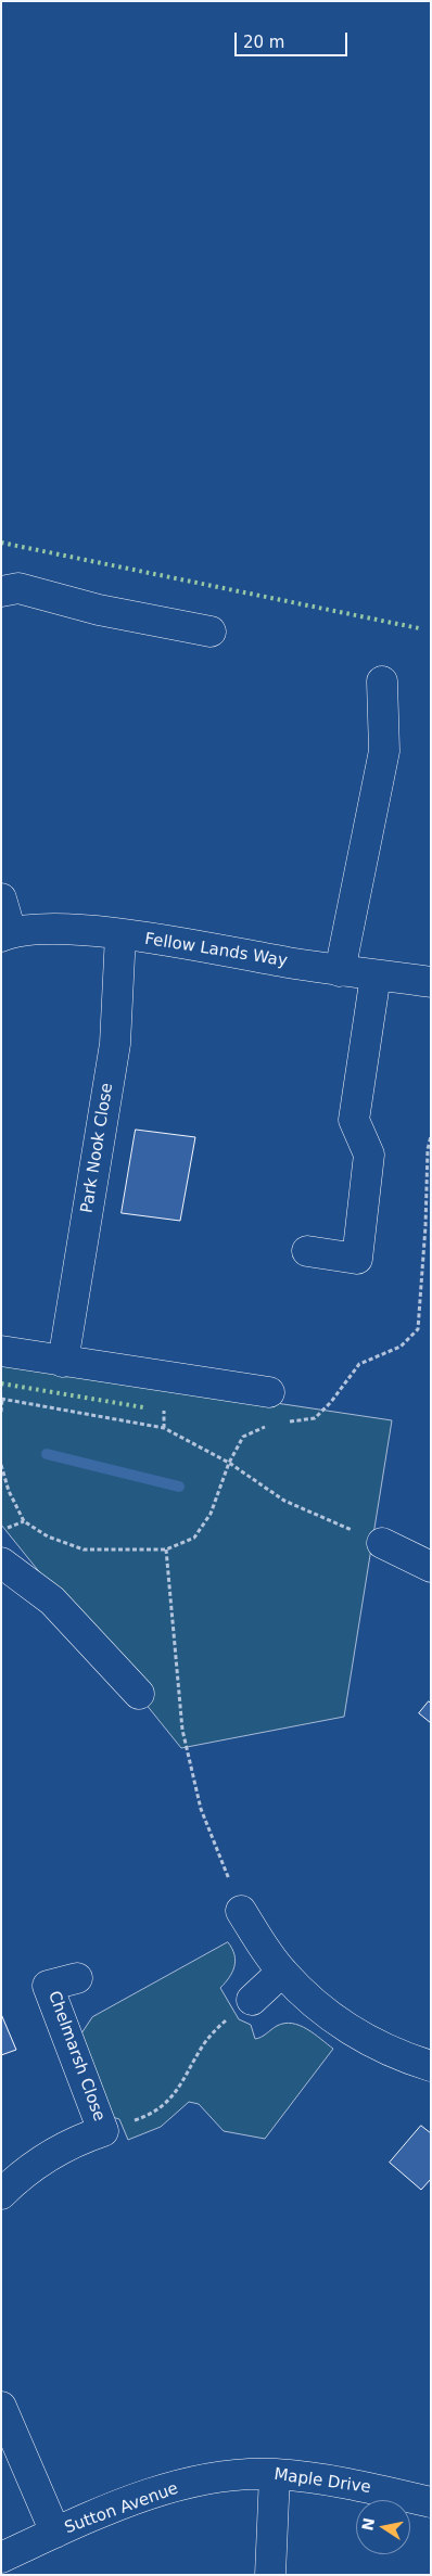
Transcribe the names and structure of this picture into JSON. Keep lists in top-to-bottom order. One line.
{"streets":{"street":["Fellow Lands Way","Park Nook Close","Chelmarsh Close","Maple Drive","Sutton Avenue"]},"crossings":[["Fellow Lands Way","Park Nook Close"],["Maple Drive","Sutton Avenue"]],"scale_bar":"20 m","north":"left"}
